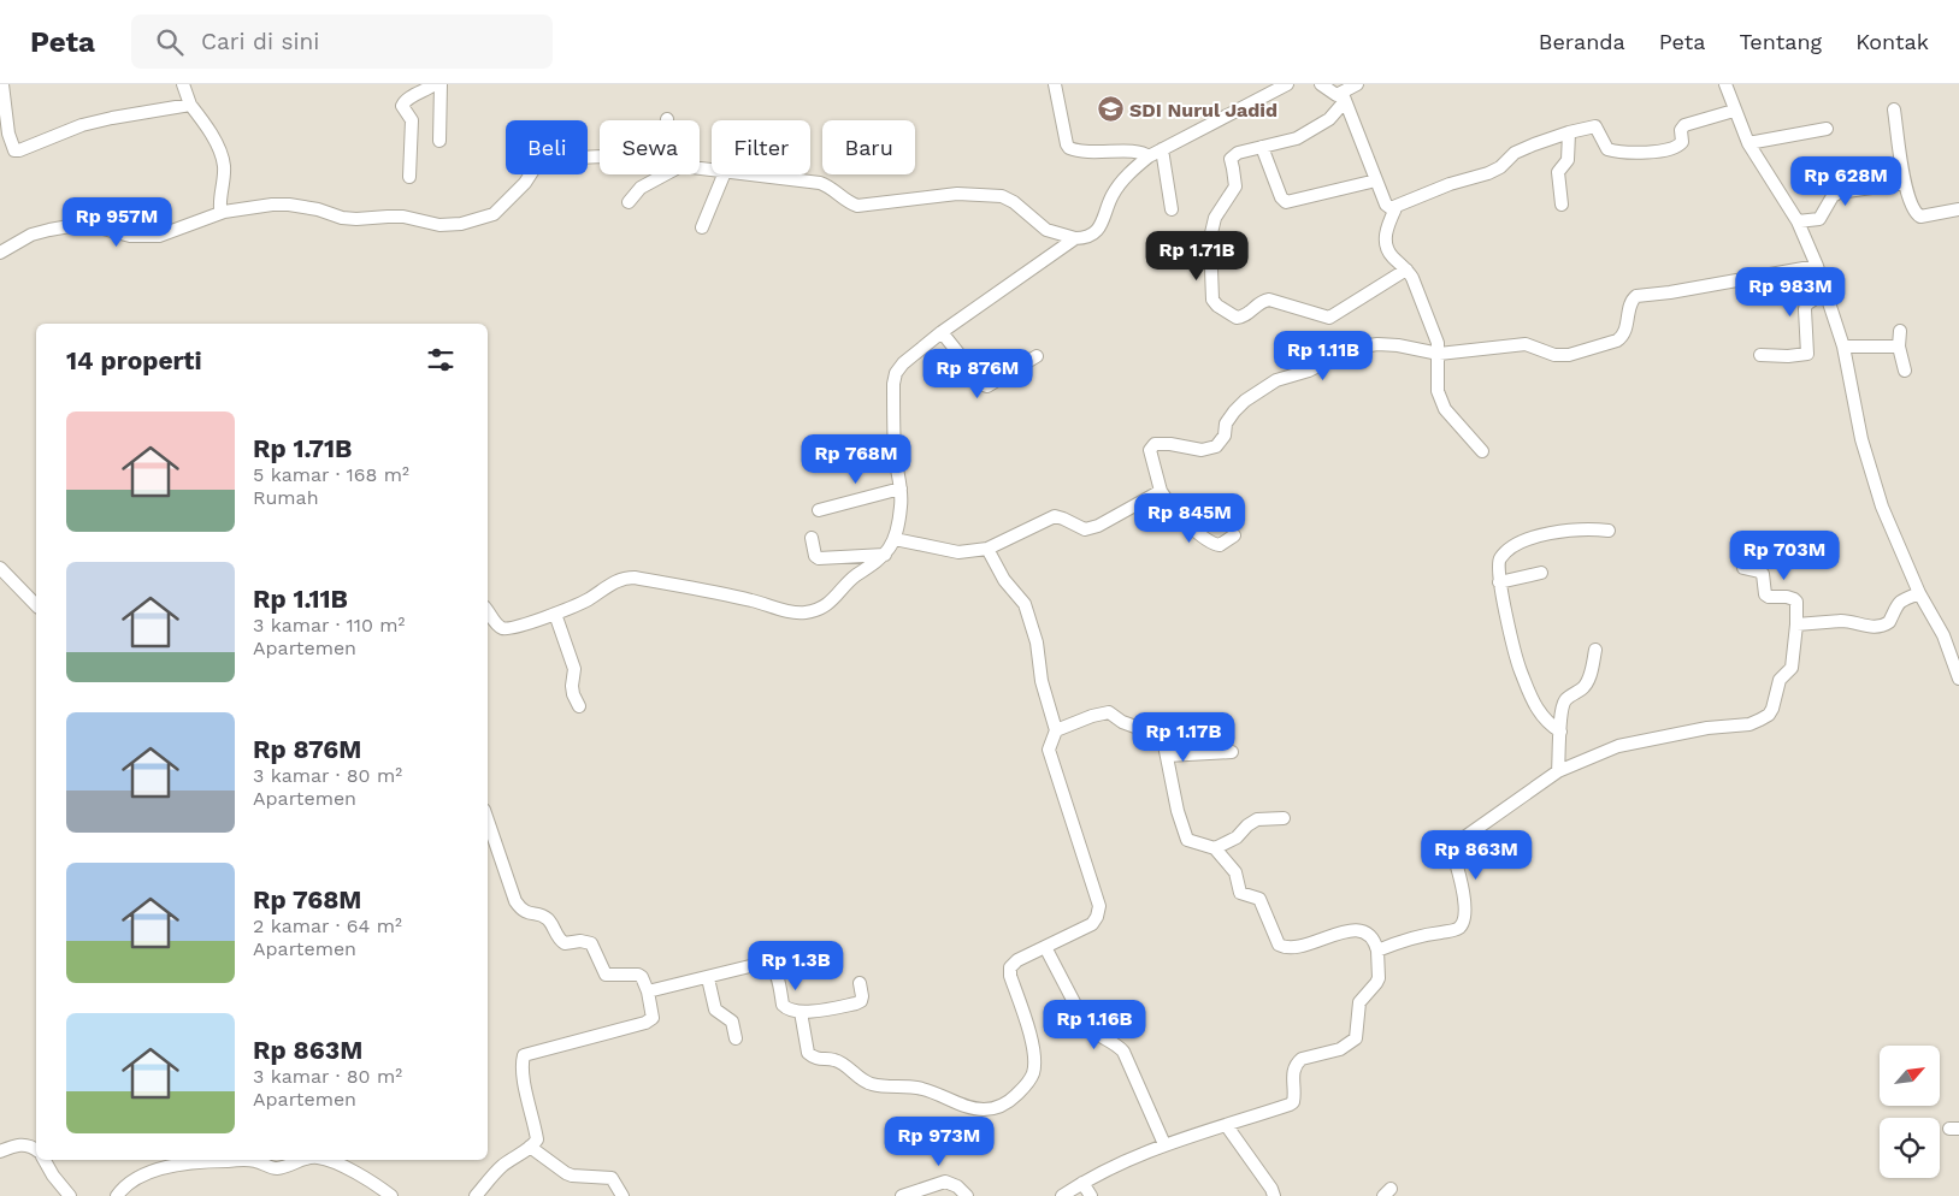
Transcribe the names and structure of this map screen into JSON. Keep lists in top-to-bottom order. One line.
{"places":{"school or university":["SDI Nurul Jadid"]},"north":"top right","page":{"header":"Peta","search":"Cari di sini","nav":["Beranda","Peta","Tentang","Kontak"],"chip":["Beli","Sewa","Filter","Baru"],"price":["Rp 628M","Rp 957M","Rp 1.71B","Rp 983M","Rp 1.11B","Rp 876M","Rp 768M","Rp 845M","Rp 703M","Rp 1.17B","Rp 863M","Rp 1.3B","Rp 1.16B","Rp 973M"],"heading":"14 properti","list":[{"name":"Rp 1.71B","note":"5 kamar · 168 m² · Rumah"},{"name":"Rp 1.11B","note":"3 kamar · 110 m² · Apartemen"},{"name":"Rp 876M","note":"3 kamar · 80 m² · Apartemen"},{"name":"Rp 768M","note":"2 kamar · 64 m² · Apartemen"},{"name":"Rp 863M","note":"3 kamar · 80 m² · Apartemen"}]}}
